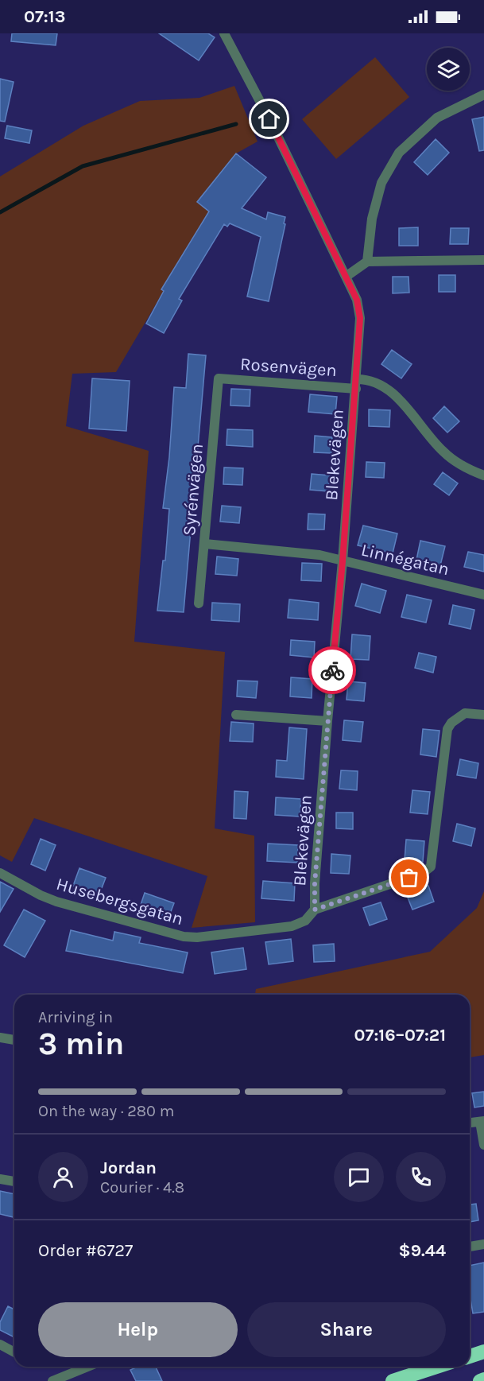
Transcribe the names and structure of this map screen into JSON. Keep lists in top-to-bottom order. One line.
{"streets":{"street":["Rosenvägen","Blekevägen","Syrénvägen","Linnégatan","Husebergsgatan"]},"crossings":[["Rosenvägen","Blekevägen"],["Rosenvägen","Syrénvägen"],["Blekevägen","Linnégatan"],["Blekevägen","Husebergsgatan"],["Syrénvägen","Linnégatan"]],"page":{"status":"07:13","heading":["3 min","Arriving in","07:16–07:21"],"panel":["Jordan","Courier · 4.8","Order #6727","$9.44"],"bar":"On the way · 280 m","buttons":["Help","Share"]}}
